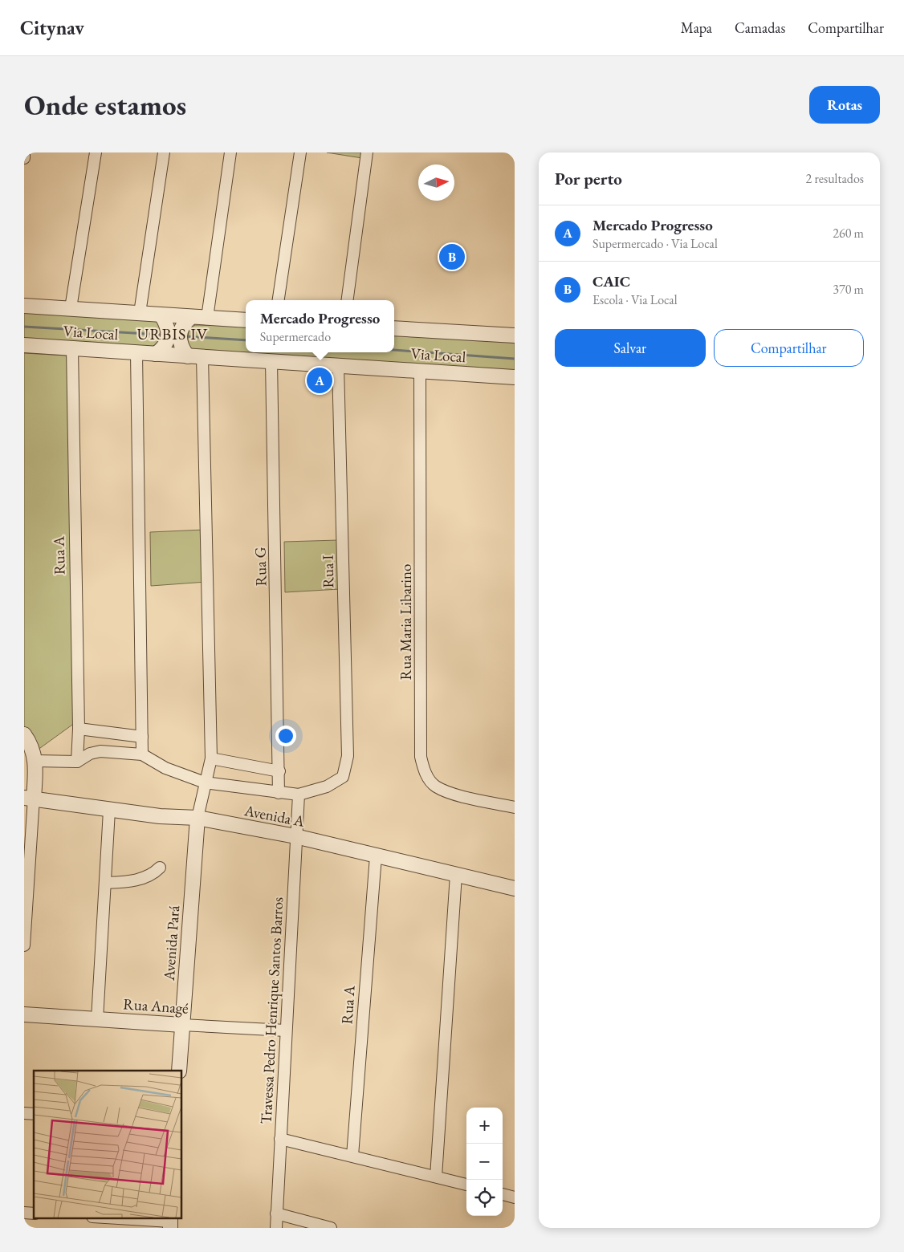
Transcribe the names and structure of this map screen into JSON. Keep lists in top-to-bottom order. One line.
{"streets":{"street":["Via Local","Rua A","Rua G","Rua I","Rua Maria Libarino","Avenida A","Avenida Pará","Rua Anagé","Travessa Pedro Henrique Santos Barros"]},"crossings":[["Via Local","Rua A"],["Via Local","Rua G"],["Via Local","Rua I"],["Via Local","Rua Maria Libarino"],["Rua A","Avenida A"],["Rua G","Avenida A"],["Rua I","Avenida A"],["Avenida A","Avenida Pará"],["Avenida A","Travessa Pedro Henrique Santos Barros"],["Avenida Pará","Rua Anagé"],["Rua Anagé","Travessa Pedro Henrique Santos Barros"]],"districts":["URBIS IV"],"north":"right","page":{"header":"Citynav","nav":["Mapa","Camadas","Compartilhar"],"buttons":["Rotas",["Salvar","Compartilhar"]],"title":"Onde estamos","heading":["Por perto","2 resultados"],"list":[{"mark":"A","name":"Mercado Progresso","note":"Supermercado · Via Local","value":"260 m"},{"mark":"B","name":"CAIC","note":"Escola · Via Local","value":"370 m"}],"pins":["B","A"],"popup":["Mercado Progresso","Supermercado"],"map_buttons":["+","−"]}}
